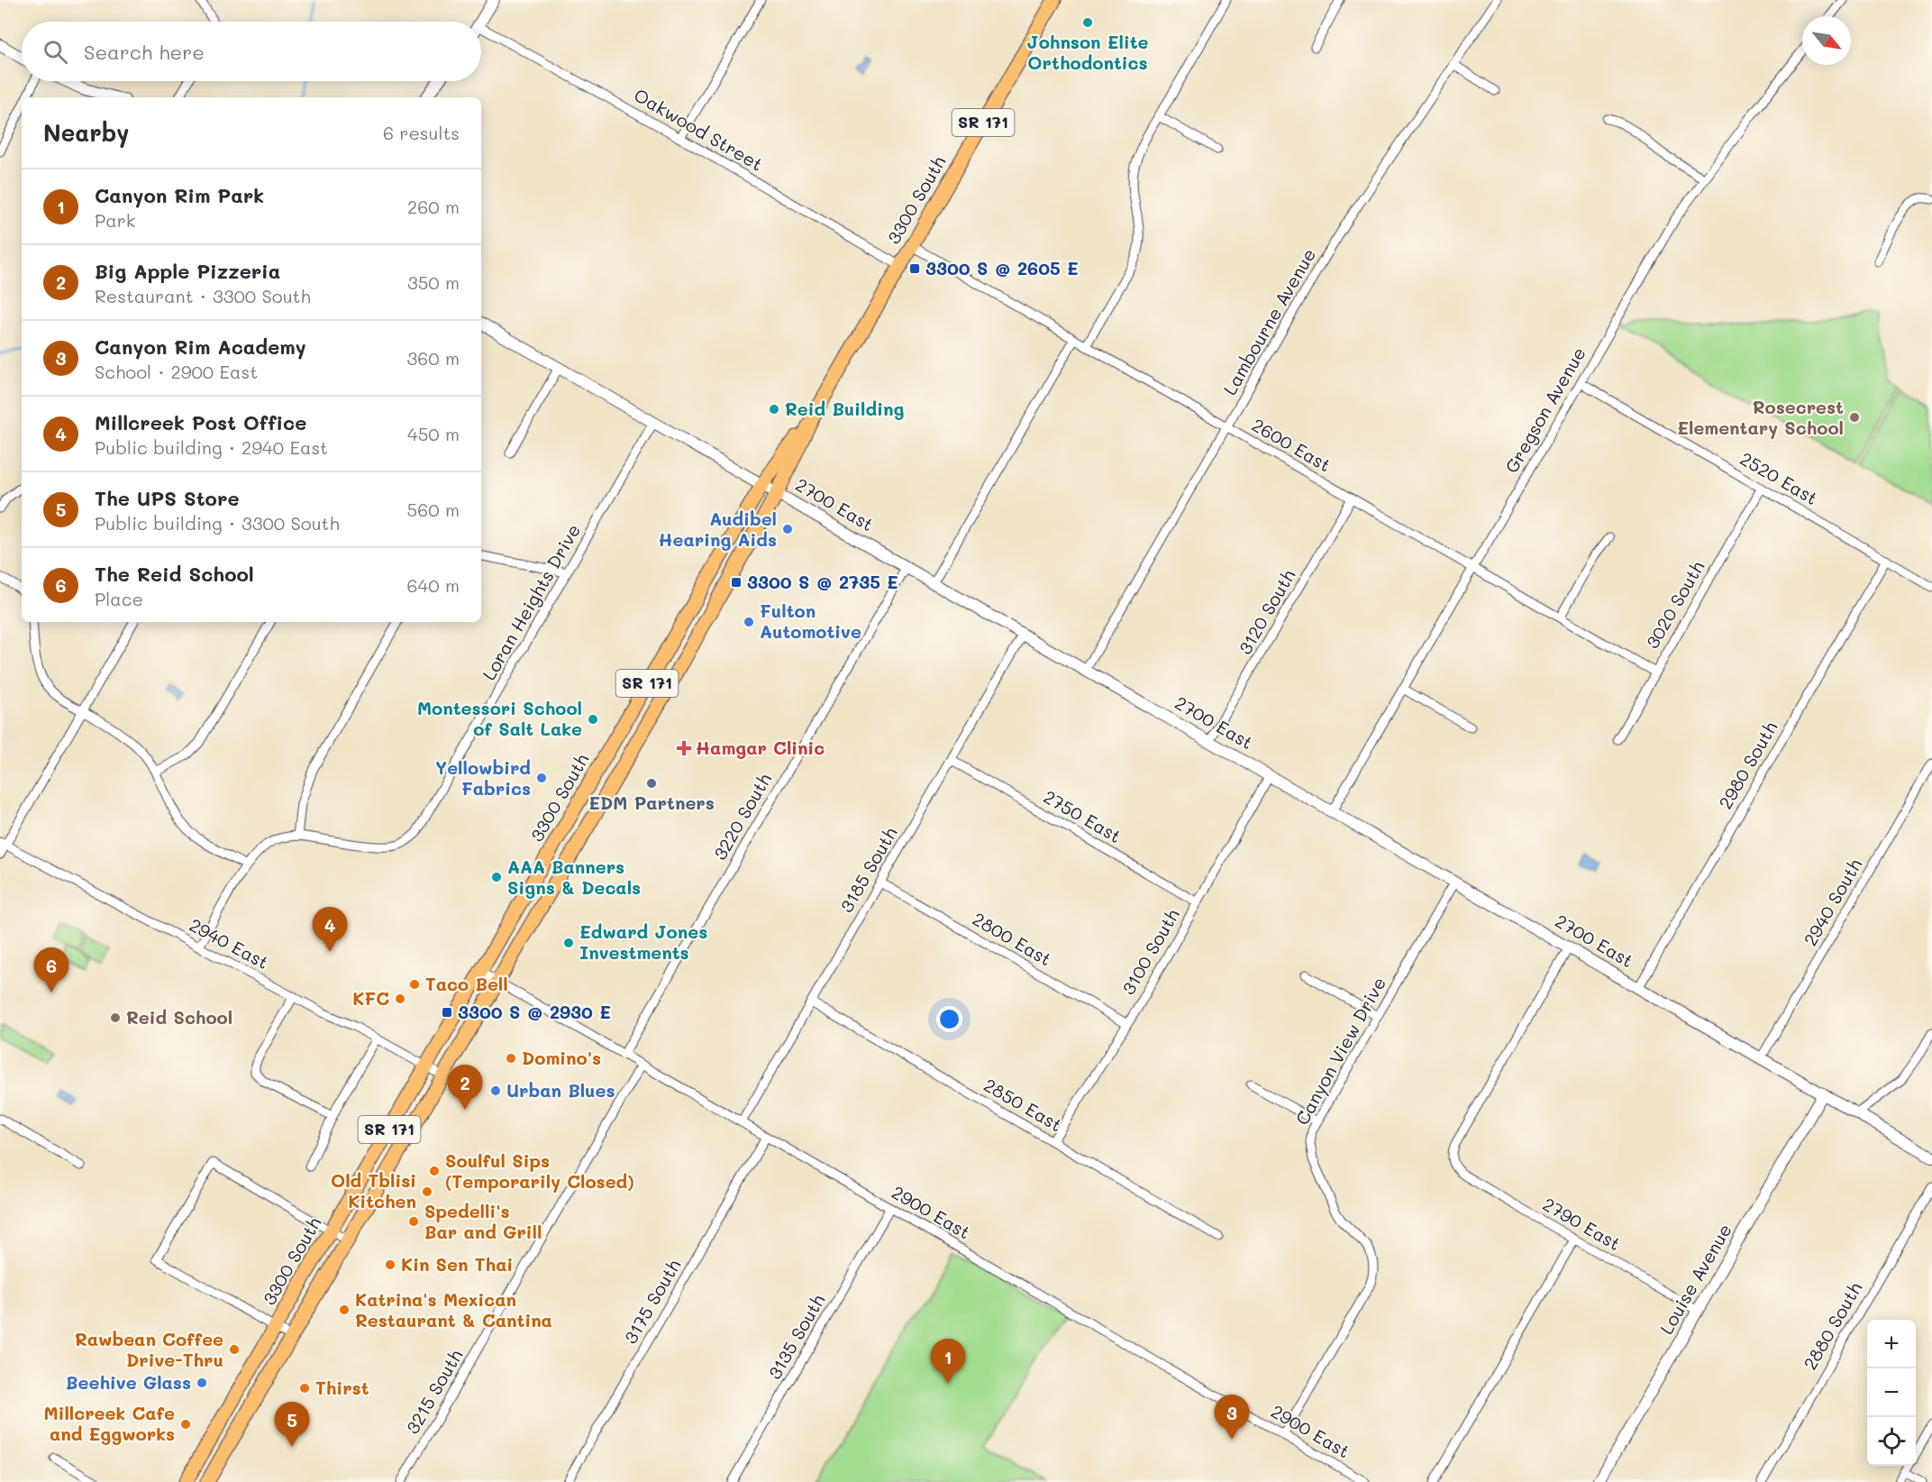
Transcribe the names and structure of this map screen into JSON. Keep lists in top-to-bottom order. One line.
{"streets":{"main road":["SR 171","3300 South"],"street":["Oakwood Street","Lambourne Avenue","Gregson Avenue","2600 East","2520 East","2700 East","Loran Heights Drive","3020 South","3120 South","2980 South","3220 South","2750 East","3185 South","2940 South","2800 East","2940 East","3100 South","Canyon View Drive","2850 East","2900 East","2790 East","Louise Avenue","3175 South","2880 South","3135 South","3215 South"]},"crossings":[["Oakwood Street","3300 South"],["3300 South","2600 East"],["3300 South","2700 East"],["3300 South","2940 East"],["3300 South","2900 East"],["Lambourne Avenue","2600 East"],["Lambourne Avenue","2700 East"],["Gregson Avenue","2600 East"],["Gregson Avenue","2520 East"],["Gregson Avenue","2700 East"],["2600 East","3020 South"],["2600 East","3120 South"],["2520 East","3020 South"],["2520 East","2980 South"],["2700 East","Loran Heights Drive"],["2700 East","3120 South"],["2700 East","2980 South"],["2700 East","3220 South"],["2700 East","3185 South"],["2700 East","2940 South"],["2700 East","3100 South"],["2700 East","Canyon View Drive"],["2700 East","2790 East"],["2700 East","Louise Avenue"],["3220 South","2900 East"],["2750 East","3185 South"],["2750 East","3100 South"],["3185 South","2800 East"],["3185 South","2850 East"],["3185 South","2900 East"],["2800 East","3100 South"],["3100 South","2850 East"],["Canyon View Drive","2900 East"],["2900 East","3175 South"],["2900 East","3135 South"],["2900 East","3215 South"],["2790 East","Louise Avenue"]],"places":{"other":["Johnson Elite Orthodontics","Reid Building","Rosecrest Elementary School","Audibel Hearing Aids","Fulton Automotive","Montessori School of Salt Lake","Yellowbird Fabrics","EDM Partners","AAA Banners Signs & Decals","Edward Jones Investments","Taco Bell","KFC","Reid School","Domino's","Urban Blues","Soulful Sips (Temporarily Closed)","Old Tblisi Kitchen","Spedelli's Bar and Grill","Kin Sen Thai","Katrina's Mexican Restaurant & Cantina","Rawbean Coffee Drive-Thru","Beehive Glass","Thirst","Millcreek Cafe and Eggworks"],"transit":["3300 S @ 2605 E","3300 S @ 2735 E","3300 S @ 2930 E"],"health":["Hamgar Clinic"]},"north":"bottom right","page":{"search":"Search here","heading":["Nearby","6 results"],"list":[{"mark":"1","name":"Canyon Rim Park","note":"Park","value":"260 m"},{"mark":"2","name":"Big Apple Pizzeria","note":"Restaurant · 3300 South","value":"350 m"},{"mark":"3","name":"Canyon Rim Academy","note":"School · 2900 East","value":"360 m"},{"mark":"4","name":"Millcreek Post Office","note":"Public building · 2940 East","value":"450 m"},{"mark":"5","name":"The UPS Store","note":"Public building · 3300 South","value":"560 m"},{"mark":"6","name":"The Reid School","note":"Place","value":"640 m"}],"pins":["4","6","2","1","3","5"],"map_buttons":["+","−"]}}
